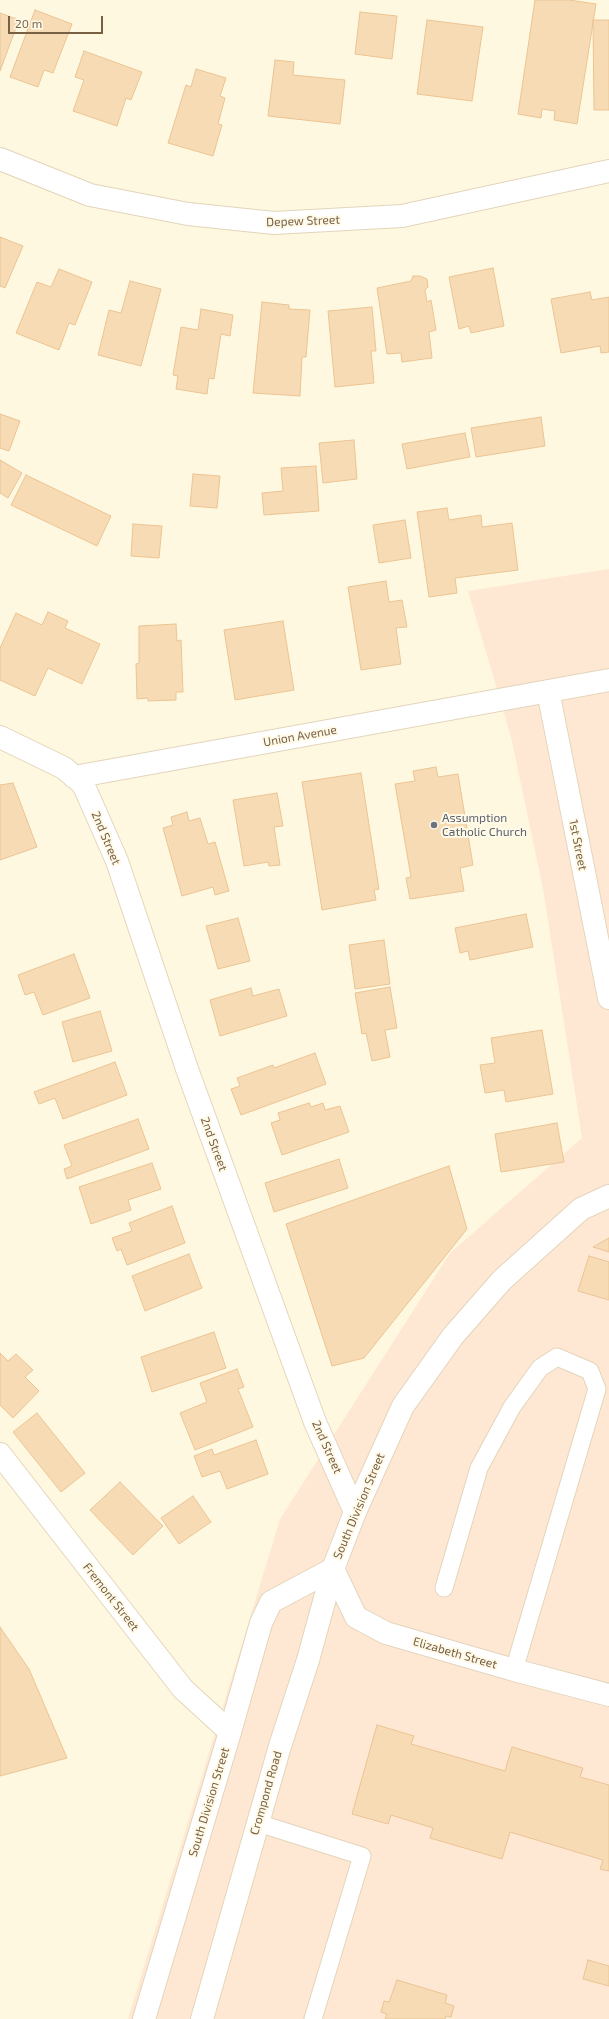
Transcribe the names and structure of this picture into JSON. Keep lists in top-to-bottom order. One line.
{"streets":{"street":["Depew Street","Union Avenue","2nd Street","1st Street","South Division Street","Fremont Street","Elizabeth Street","Crompond Road"]},"crossings":[["Union Avenue","2nd Street"],["Union Avenue","1st Street"],["2nd Street","South Division Street"],["South Division Street","Fremont Street"],["South Division Street","Elizabeth Street"],["South Division Street","Crompond Road"],["Elizabeth Street","Crompond Road"]],"places":["Assumption Catholic Church"],"scale_bar":"20 m"}
